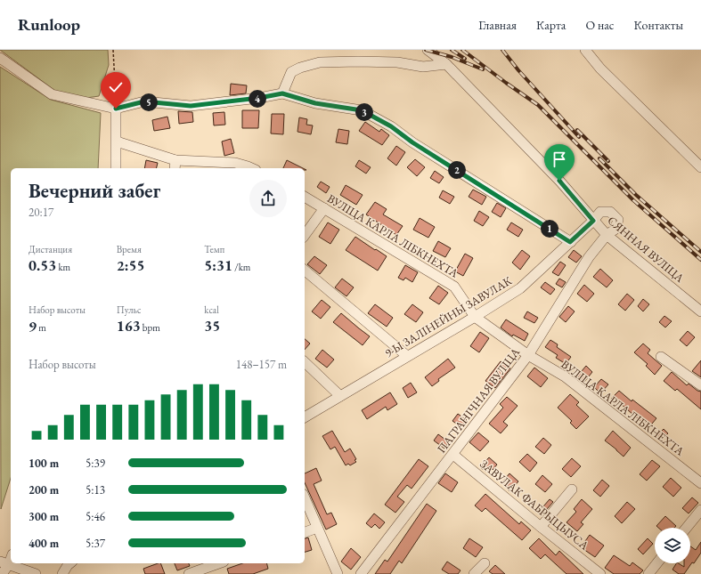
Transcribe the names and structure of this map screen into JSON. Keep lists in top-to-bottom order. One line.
{"streets":{"street":["ВУЛІЦА КАРЛА ЛІБКНЕХТА","СЯННАЯ ВУЛІЦА","9-Ы ЗАЛІНЕЙНЫ ЗАВУЛАК","ПАГРАНІЧНАЯ ВУЛІЦА","ЗАВУЛАК ФАБРЫЦЫУСА"]},"crossings":[["ВУЛІЦА КАРЛА ЛІБКНЕХТА","9-Ы ЗАЛІНЕЙНЫ ЗАВУЛАК"],["ВУЛІЦА КАРЛА ЛІБКНЕХТА","ПАГРАНІЧНАЯ ВУЛІЦА"],["СЯННАЯ ВУЛІЦА","9-Ы ЗАЛІНЕЙНЫ ЗАВУЛАК"],["СЯННАЯ ВУЛІЦА","ПАГРАНІЧНАЯ ВУЛІЦА"],["9-Ы ЗАЛІНЕЙНЫ ЗАВУЛАК","ПАГРАНІЧНАЯ ВУЛІЦА"],["ПАГРАНІЧНАЯ ВУЛІЦА","ЗАВУЛАК ФАБРЫЦЫУСА"]],"page":{"header":"Runloop","nav":["Главная","Карта","О нас","Контакты"],"pins":["4","5","3","2","1"],"heading":["Вечерний забег","20:17"],"stats":[["Дистанция","0.53 km"],["Время","2:55"],["Темп","5:31 /km"],["Набор высоты","9 m"],["Пульс","163 bpm"],["kcal","35"]],"chart":["Набор высоты","148–157 m"],"list":[{"name":"100 m","note":"5:39"},{"name":"200 m","note":"5:13"},{"name":"300 m","note":"5:46"},{"name":"400 m","note":"5:37"}]}}
